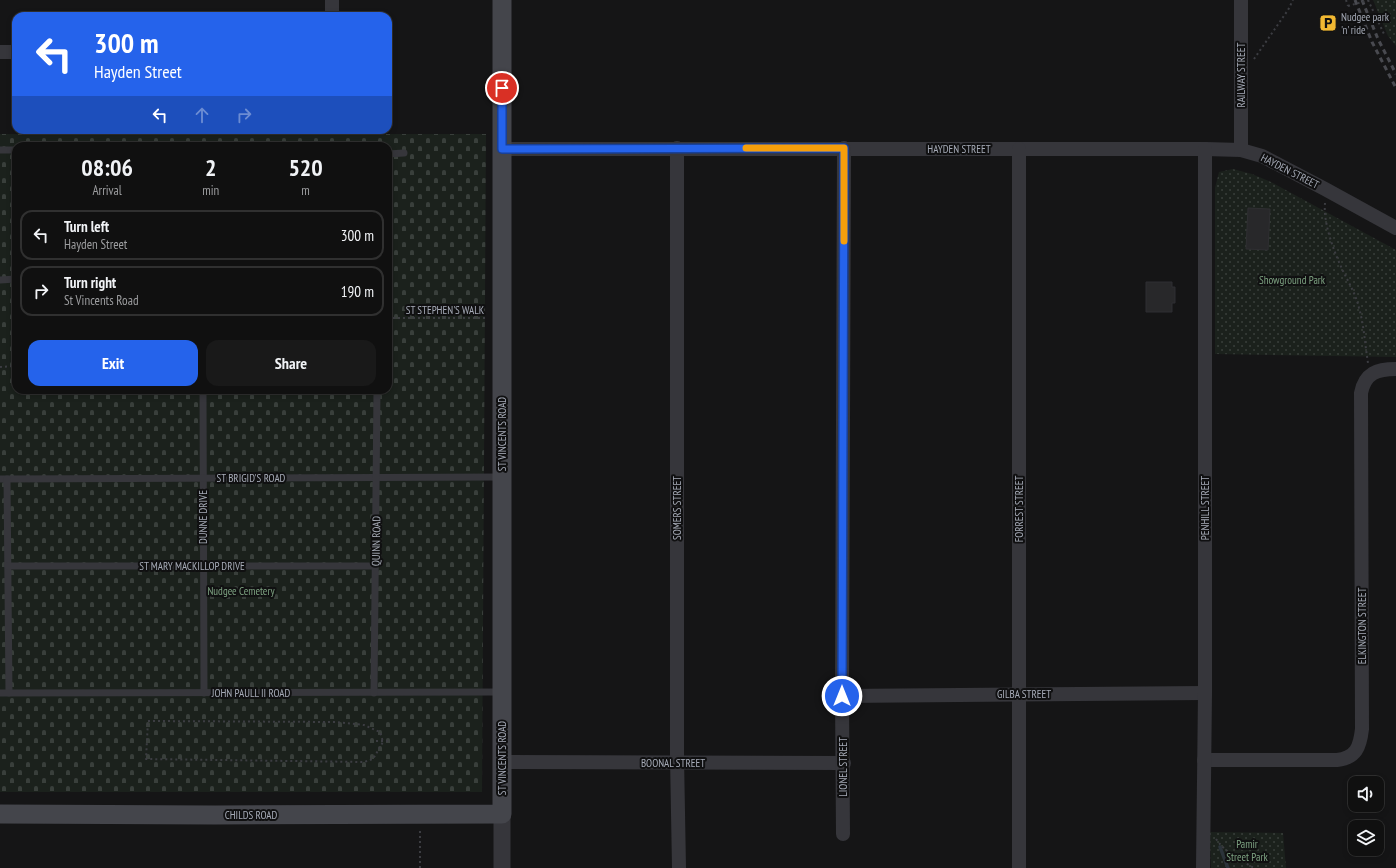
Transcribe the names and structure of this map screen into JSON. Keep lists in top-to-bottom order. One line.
{"streets":{"main road":["ST VINCENTS ROAD","CHILDS ROAD"],"street":["RAILWAY STREET","HAYDEN STREET","SOMERS STREET","PENHILL STREET","FORREST STREET","ELKINGTON STREET","GILBA STREET","BOONAL STREET","LIONEL STREET"],"lane":["ST BRIGID'S ROAD","DUNNE DRIVE","QUINN ROAD","ST MARY MACKILLOP DRIVE","JOHN PAULL II ROAD"],"path":["ST STEPHEN'S WALK"]},"crossings":[["RAILWAY STREET","HAYDEN STREET"],["HAYDEN STREET","ST VINCENTS ROAD"],["HAYDEN STREET","SOMERS STREET"],["HAYDEN STREET","PENHILL STREET"],["HAYDEN STREET","FORREST STREET"],["HAYDEN STREET","LIONEL STREET"],["ST STEPHEN'S WALK","ST VINCENTS ROAD"],["ST VINCENTS ROAD","ST BRIGID'S ROAD"],["ST VINCENTS ROAD","JOHN PAULL II ROAD"],["ST VINCENTS ROAD","BOONAL STREET"],["ST VINCENTS ROAD","CHILDS ROAD"],["ST BRIGID'S ROAD","DUNNE DRIVE"],["ST BRIGID'S ROAD","QUINN ROAD"],["SOMERS STREET","BOONAL STREET"],["PENHILL STREET","ELKINGTON STREET"],["PENHILL STREET","GILBA STREET"],["FORREST STREET","GILBA STREET"],["DUNNE DRIVE","ST MARY MACKILLOP DRIVE"],["DUNNE DRIVE","JOHN PAULL II ROAD"],["QUINN ROAD","ST MARY MACKILLOP DRIVE"],["QUINN ROAD","JOHN PAULL II ROAD"],["GILBA STREET","LIONEL STREET"],["BOONAL STREET","LIONEL STREET"]],"parks":["Showground Park","Nudgee Cemetery","Pamir Street Park"],"places":{"parking":["Nudgee park 'n' ride"]},"page":{"turn":["300 m","Hayden Street"],"eta":["08:06","Arrival","2","min","520","m"],"list":[{"name":"Turn left","note":"Hayden Street","value":"300 m"},{"name":"Turn right","note":"St Vincents Road","value":"190 m"}],"buttons":["Exit","Share"]}}
